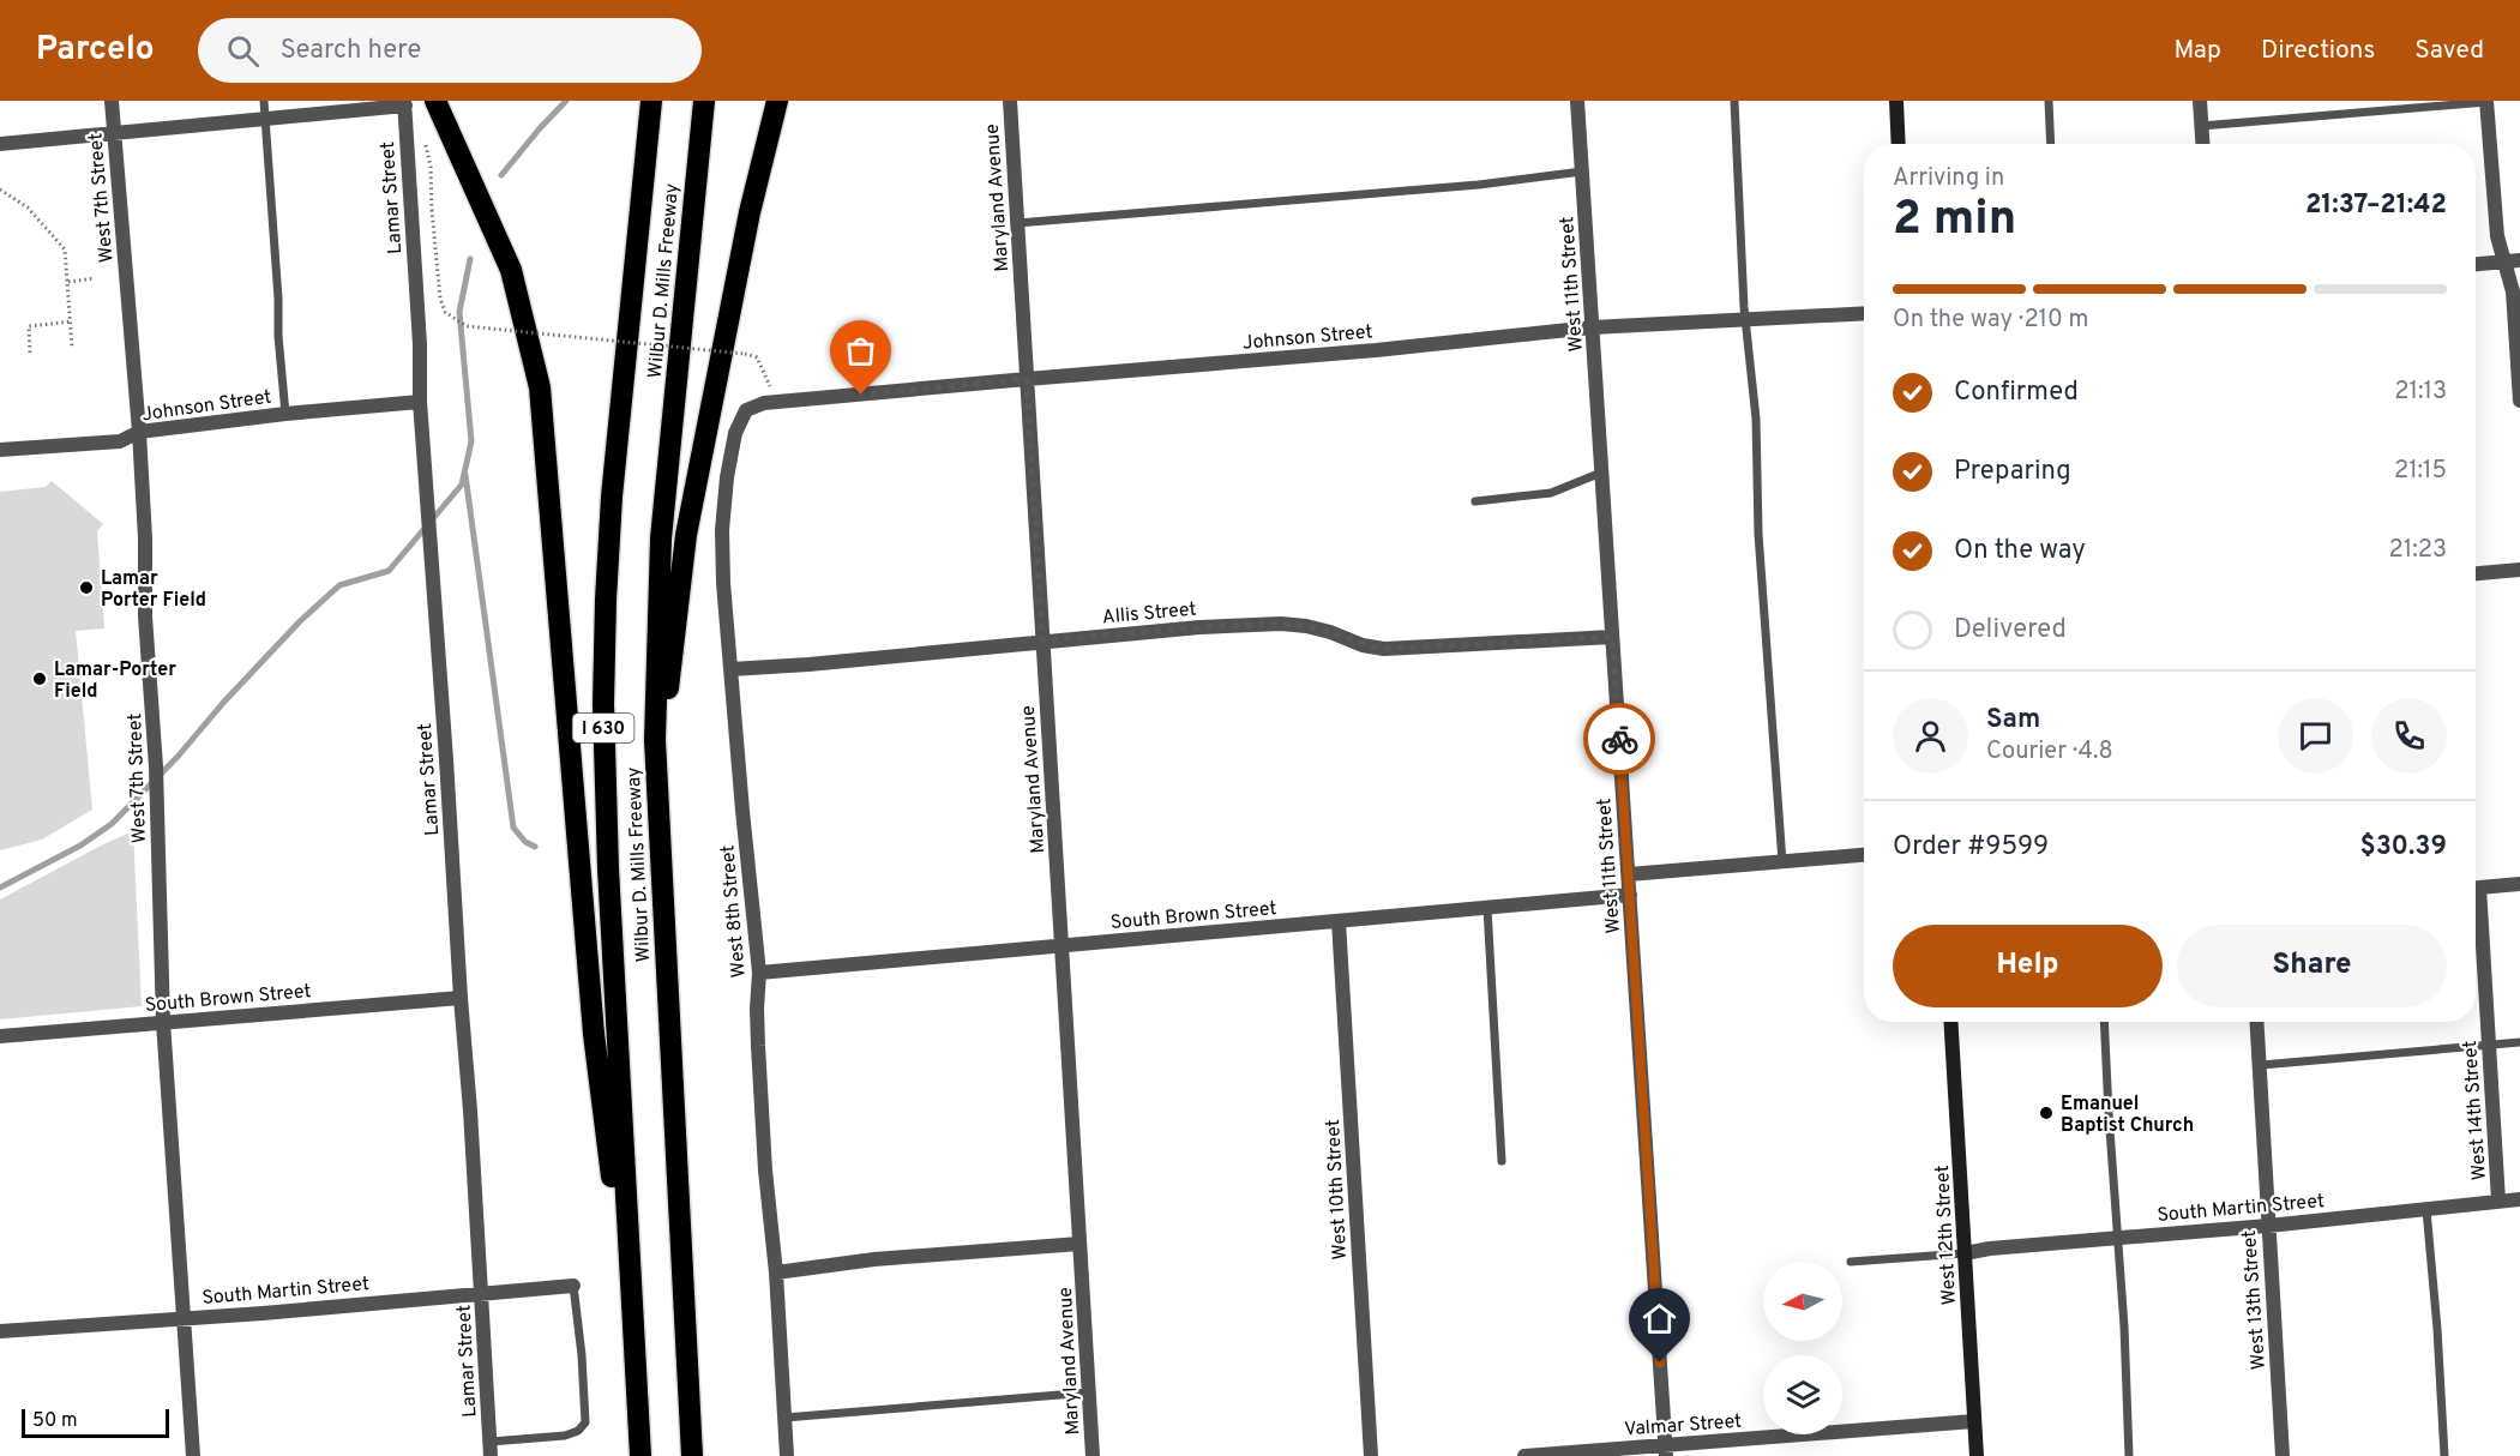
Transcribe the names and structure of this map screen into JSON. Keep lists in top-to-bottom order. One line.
{"streets":{"highway":["Wilbur D. Mills Freeway","I 630"],"main road":["West 12th Street"],"street":["West 7th Street","Lamar Street","Maryland Avenue","West 11th Street","Johnson Street","Allis Street","West 8th Street","South Brown Street","West 14th Street","West 10th Street","South Martin Street","West 13th Street","Valmar Street"]},"crossings":[["West 7th Street","Johnson Street"],["West 7th Street","South Brown Street"],["West 7th Street","South Martin Street"],["Lamar Street","Johnson Street"],["Lamar Street","South Brown Street"],["Lamar Street","South Martin Street"],["Maryland Avenue","Johnson Street"],["Maryland Avenue","Allis Street"],["Maryland Avenue","South Brown Street"],["West 11th Street","Johnson Street"],["West 11th Street","Allis Street"],["West 11th Street","South Brown Street"],["West 11th Street","Valmar Street"],["Johnson Street","West 8th Street"],["Allis Street","West 8th Street"],["West 8th Street","South Brown Street"],["South Brown Street","West 10th Street"],["West 14th Street","South Martin Street"],["South Martin Street","West 12th Street"],["South Martin Street","West 13th Street"],["West 12th Street","Valmar Street"]],"places":["Lamar Porter Field","Lamar-Porter Field","Emanuel Baptist Church"],"scale_bar":"50 m","north":"left","page":{"header":"Parcelo","search":"Search here","nav":["Map","Directions","Saved"],"heading":["2 min","Arriving in","21:37–21:42"],"panel":["Sam","Courier · 4.8","Order #9599","$30.39"],"bar":"On the way · 210 m","list":[["Confirmed","21:13"],["Preparing","21:15"],["On the way","21:23"],"Delivered"],"buttons":["Help","Share"],"scale":"50 m"}}
